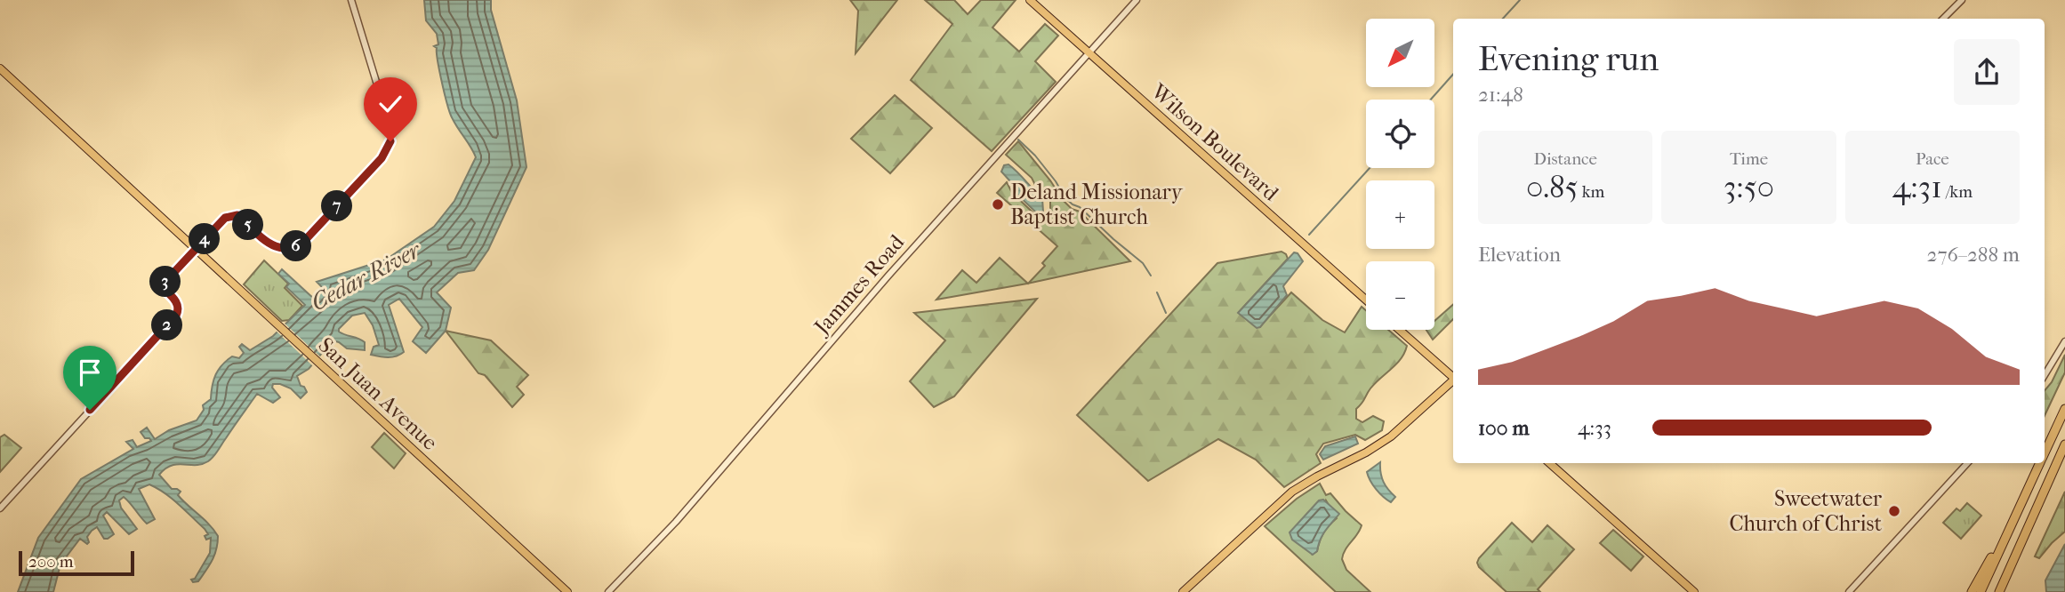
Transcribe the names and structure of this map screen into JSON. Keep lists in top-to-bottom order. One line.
{"streets":{"main road":["Wilson Boulevard","San Juan Avenue"],"street":["Jammes Road"]},"crossings":[["Wilson Boulevard","Jammes Road"]],"water":["Cedar River"],"places":["Deland Missionary Baptist Church","Sweetwater Church of Christ"],"scale_bar":"200 m","north":"bottom left","page":{"map_buttons":["+","−"],"heading":["Evening run","21:48"],"stats":[["Distance","0.85 km"],["Time","3:50"],["Pace","4:31 /km"]],"pins":["7","5","4","6","3","2"],"chart":["Elevation","276–288 m"],"list":[{"name":"100 m","note":"4:33"}],"scale":"200 m"}}
